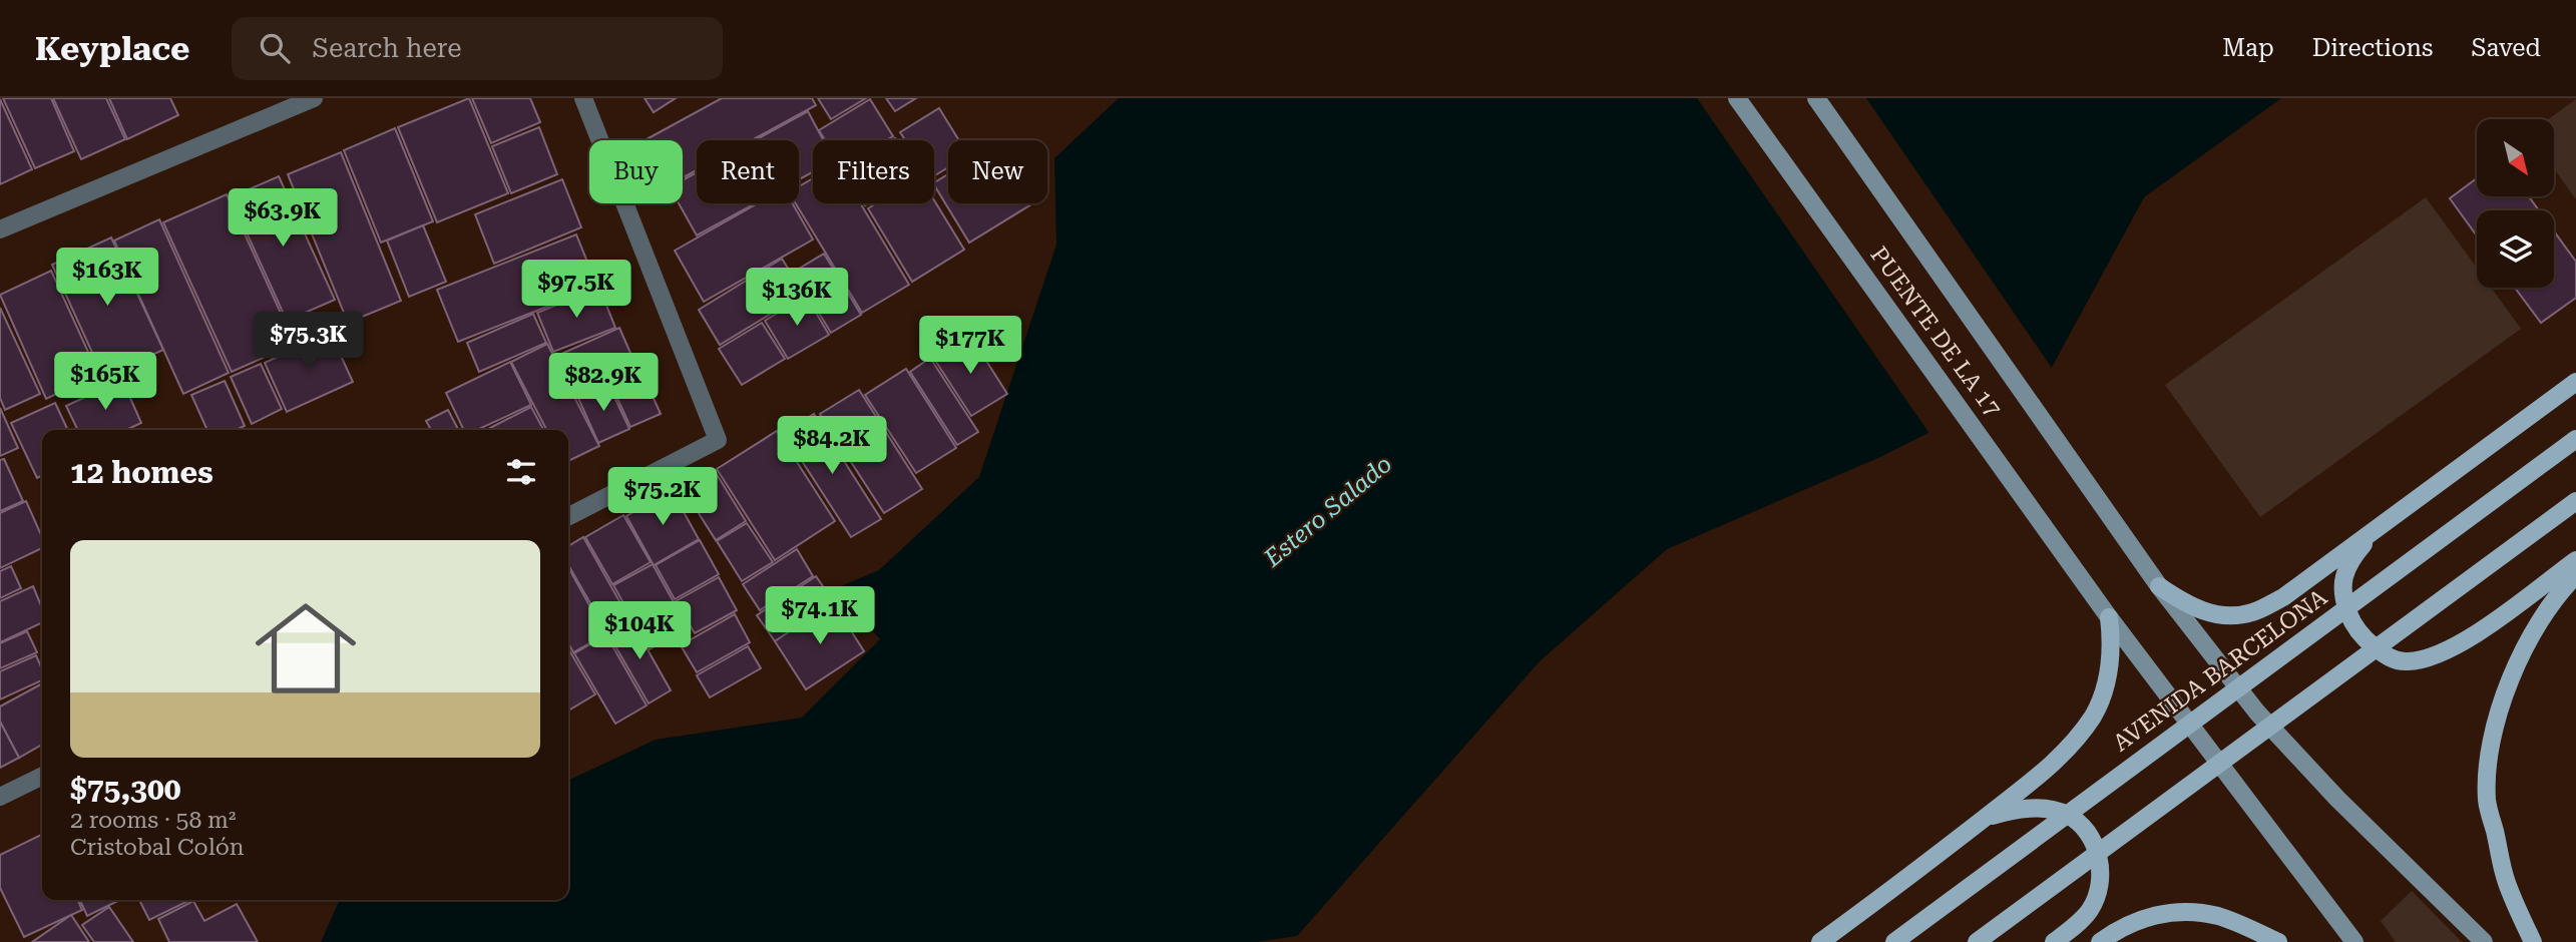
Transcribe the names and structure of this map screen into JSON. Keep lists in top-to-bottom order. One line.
{"streets":{"main road":["PUENTE DE LA 17","AVENIDA BARCELONA"]},"water":["Estero Salado"],"north":"bottom right","page":{"header":"Keyplace","search":"Search here","nav":["Map","Directions","Saved"],"chip":["Buy","Rent","Filters","New"],"price":["$63.9K","$163K","$97.5K","$136K","$75.3K","$177K","$165K","$82.9K","$84.2K","$75.2K","$74.1K","$104K"],"heading":"12 homes","list":[{"name":"$75,300","note":"2 rooms · 58 m² · Cristobal Colón"}]}}
